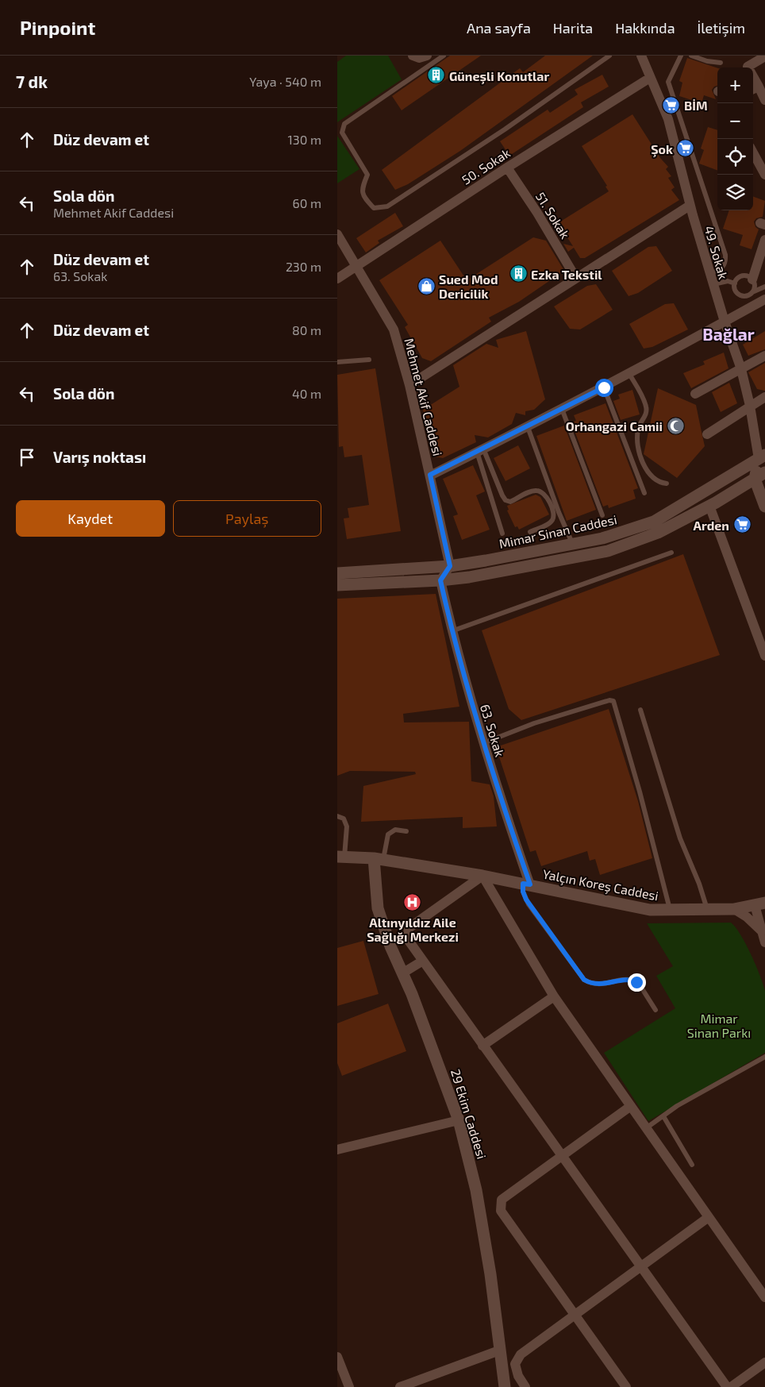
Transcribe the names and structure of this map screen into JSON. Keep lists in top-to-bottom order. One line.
{"streets":{"street":["50. Sokak","51. Sokak","49. Sokak","Mehmet Akif Caddesi","Mimar Sinan Caddesi","63. Sokak","Yalçın Koreş Caddesi","29 Ekim Caddesi"]},"crossings":[["50. Sokak","51. Sokak"],["50. Sokak","49. Sokak"],["50. Sokak","Mehmet Akif Caddesi"],["49. Sokak","Mimar Sinan Caddesi"],["Mehmet Akif Caddesi","Mimar Sinan Caddesi"],["Mimar Sinan Caddesi","63. Sokak"],["63. Sokak","Yalçın Koreş Caddesi"],["Yalçın Koreş Caddesi","29 Ekim Caddesi"]],"districts":["Bağlar"],"parks":["Mimar Sinan Parkı"],"places":{"building":["Güneşli Konutlar","Ezka Tekstil"],"supermarket":["BİM","Şok","Arden"],"shop":["Sued Mod Dericilik"],"mosque":["Orhangazi Camii"],"hospital":["Altınyıldız Aile Sağlığı Merkezi"]},"page":{"header":"Pinpoint","nav":["Ana sayfa","Harita","Hakkında","İletişim"],"heading":["7 dk","Yaya · 540 m"],"map_buttons":["+","−"],"list":[["Düz devam et","130 m"],["Sola dön","Mehmet Akif Caddesi","60 m"],["Düz devam et","63. Sokak","230 m"],["Düz devam et","80 m"],["Sola dön","40 m"],"Varış noktası"],"buttons":["Kaydet","Paylaş"]}}
